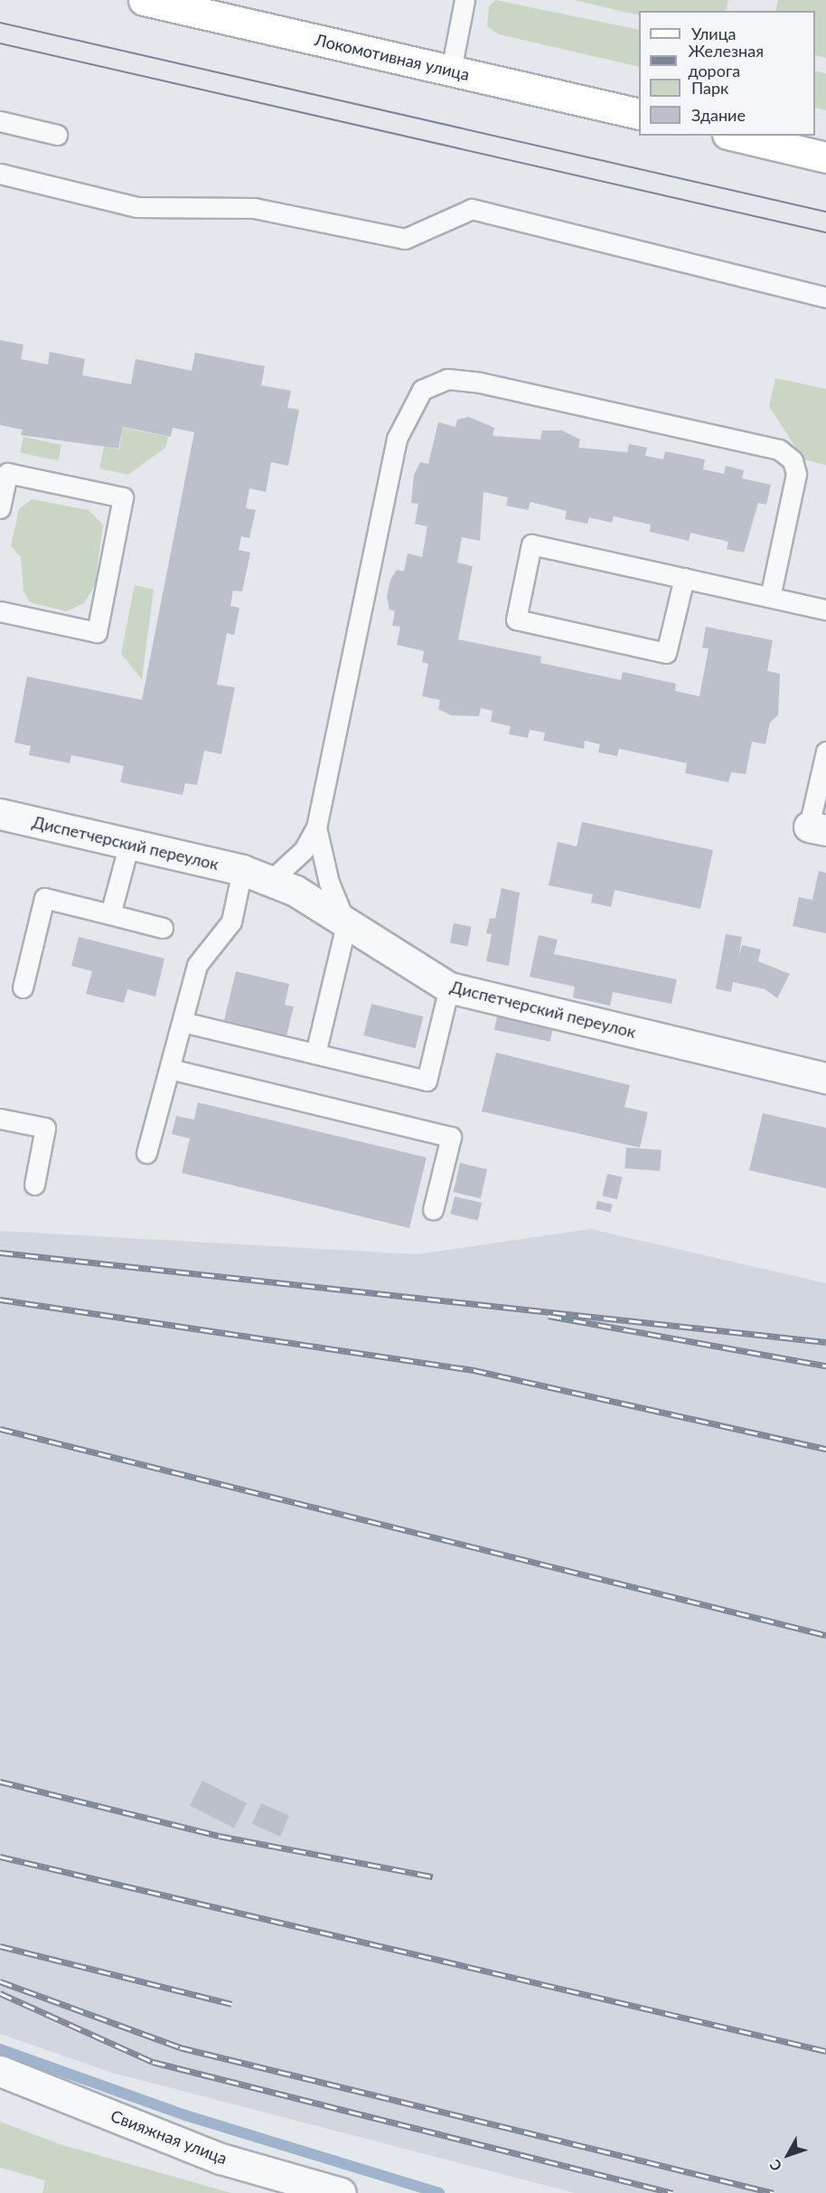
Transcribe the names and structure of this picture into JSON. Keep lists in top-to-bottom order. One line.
{"streets":{"main road":["Локомотивная улица"],"street":["Диспетчерский переулок","Свияжная улица"]},"legend":["Улица","Железная дорога","Парк","Здание"],"north":"bottom left"}
